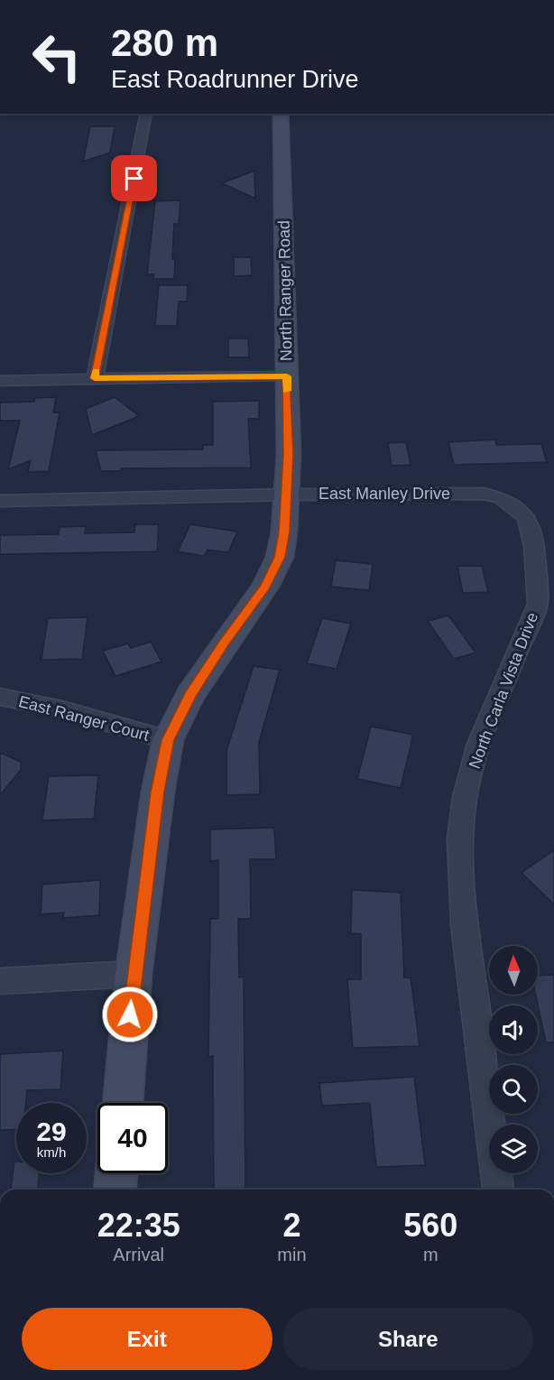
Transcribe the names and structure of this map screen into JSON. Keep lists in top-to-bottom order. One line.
{"streets":{"street":["North Ranger Road","East Manley Drive","North Carla Vista Drive","East Ranger Court"]},"crossings":[["North Ranger Road","East Manley Drive"],["North Ranger Road","East Ranger Court"],["East Manley Drive","North Carla Vista Drive"]],"north":"top","page":{"turn":["280 m","East Roadrunner Drive"],"speed":"29 km/h","limit":"40","eta":["22:35","Arrival","2","min","560","m"],"buttons":["Exit","Share"]}}
